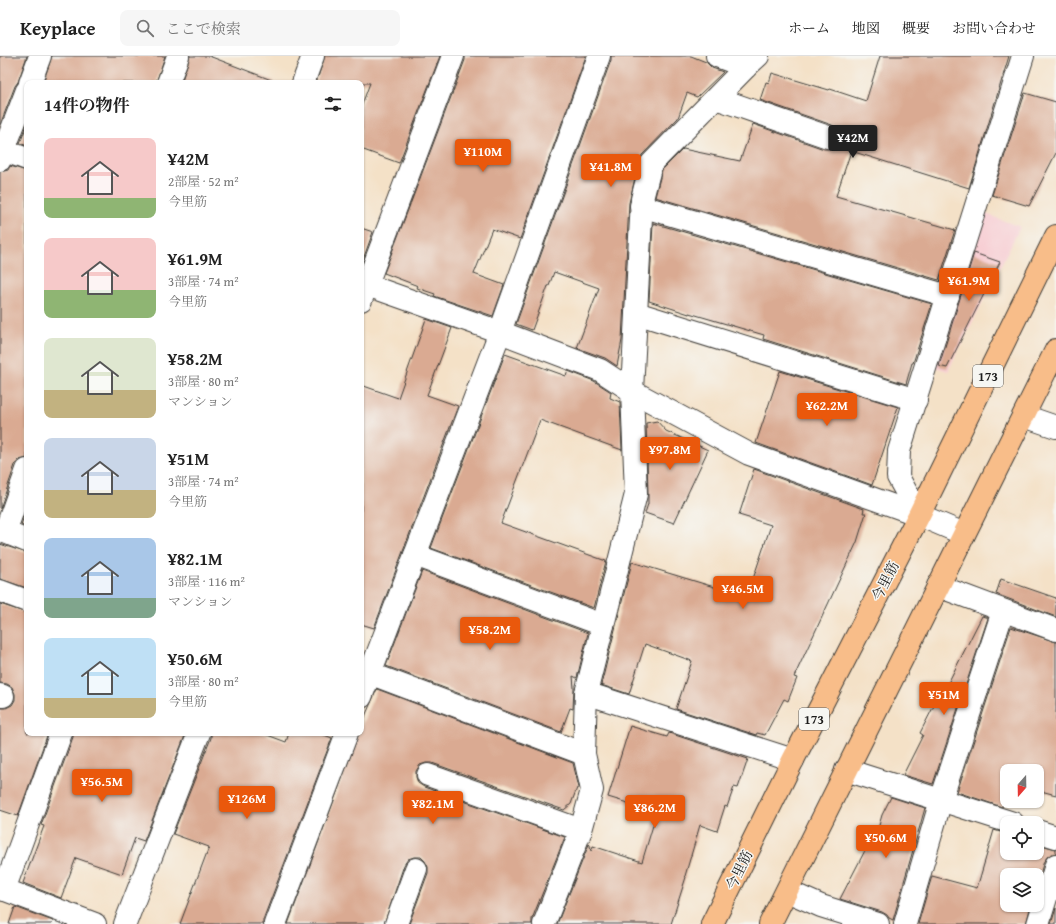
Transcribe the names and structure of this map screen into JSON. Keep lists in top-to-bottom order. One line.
{"streets":{"main road":["173","今里筋"]},"north":"bottom","page":{"header":"Keyplace","search":"ここで検索","nav":["ホーム","地図","概要","お問い合わせ"],"heading":"14件の物件","price":["¥42M","¥110M","¥41.8M","¥61.9M","¥62.2M","¥97.8M","¥46.5M","¥58.2M","¥51M","¥56.5M","¥126M","¥82.1M","¥86.2M","¥50.6M"],"list":[{"name":"¥42M","note":"2部屋 · 52 m² · 今里筋"},{"name":"¥61.9M","note":"3部屋 · 74 m² · 今里筋"},{"name":"¥58.2M","note":"3部屋 · 80 m² · マンション"},{"name":"¥51M","note":"3部屋 · 74 m² · 今里筋"},{"name":"¥82.1M","note":"3部屋 · 116 m² · マンション"},{"name":"¥50.6M","note":"3部屋 · 80 m² · 今里筋"}]}}
